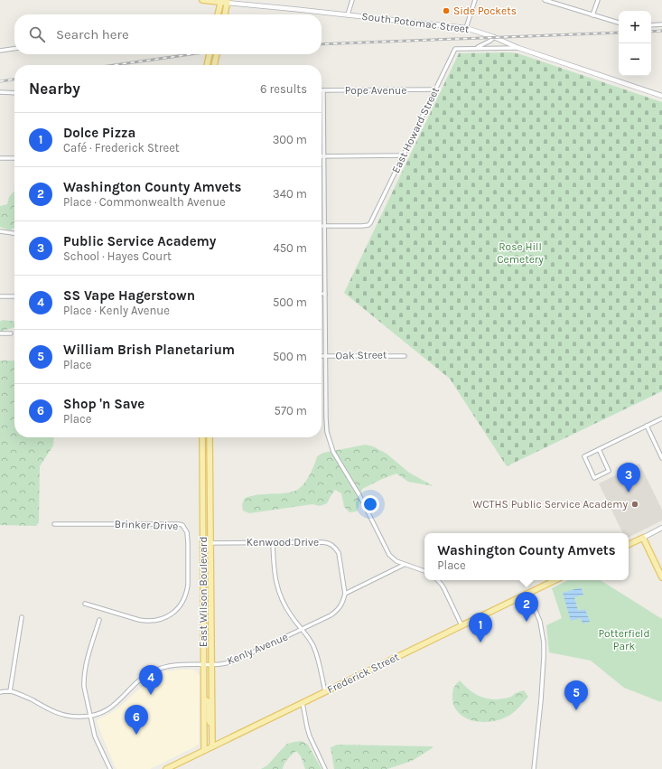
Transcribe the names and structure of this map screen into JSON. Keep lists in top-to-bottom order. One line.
{"streets":{"main road":["South Potomac Street","East Wilson Boulevard","Frederick Street"],"street":["Pope Avenue","East Howard Street","Oak Street","Brinker Drive","Kenwood Drive","Kenly Avenue"]},"crossings":[["South Potomac Street","East Howard Street"],["Pope Avenue","East Howard Street"],["Kenwood Drive","East Wilson Boulevard"],["Kenwood Drive","Kenly Avenue"],["East Wilson Boulevard","Kenly Avenue"],["East Wilson Boulevard","Frederick Street"]],"parks":["Rose Hill Cemetery","Potterfield Park"],"places":["Side Pockets","WCTHS Public Service Academy"],"page":{"map_buttons":["+","−"],"search":"Search here","heading":["Nearby","6 results"],"list":[{"mark":"1","name":"Dolce Pizza","note":"Café · Frederick Street","value":"300 m"},{"mark":"2","name":"Washington County Amvets","note":"Place · Commonwealth Avenue","value":"340 m"},{"mark":"3","name":"Public Service Academy","note":"School · Hayes Court","value":"450 m"},{"mark":"4","name":"SS Vape Hagerstown","note":"Place · Kenly Avenue","value":"500 m"},{"mark":"5","name":"William Brish Planetarium","note":"Place","value":"500 m"},{"mark":"6","name":"Shop 'n Save","note":"Place","value":"570 m"}],"pins":["3","2","1","4","5","6"],"popup":["Washington County Amvets","Place"]}}
